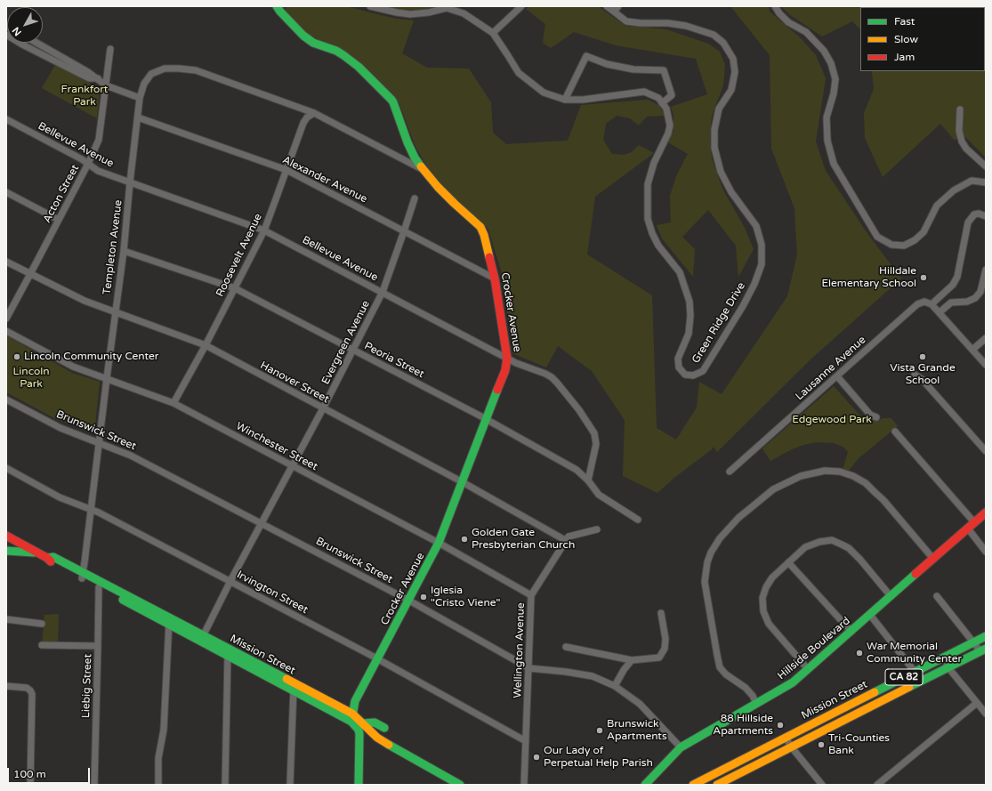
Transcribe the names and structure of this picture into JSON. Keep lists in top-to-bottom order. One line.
{"streets":{"main road":["Crocker Avenue","Hillside Boulevard","Mission Street","CA 82"],"street":["Bellevue Avenue","Alexander Avenue","Acton Street","Templeton Avenue","Roosevelt Avenue","Green Ridge Drive","Evergreen Avenue","Peoria Street","Lausanne Avenue","Hanover Street","Brunswick Street","Winchester Street","Irvington Street","Wellington Avenue","Liebig Street"]},"crossings":[["Bellevue Avenue","Acton Street"],["Bellevue Avenue","Templeton Avenue"],["Bellevue Avenue","Roosevelt Avenue"],["Bellevue Avenue","Crocker Avenue"],["Bellevue Avenue","Evergreen Avenue"],["Bellevue Avenue","Peoria Street"],["Alexander Avenue","Templeton Avenue"],["Alexander Avenue","Roosevelt Avenue"],["Alexander Avenue","Crocker Avenue"],["Alexander Avenue","Evergreen Avenue"],["Acton Street","Hanover Street"],["Templeton Avenue","Roosevelt Avenue"],["Templeton Avenue","Crocker Avenue"],["Templeton Avenue","Peoria Street"],["Templeton Avenue","Hanover Street"],["Templeton Avenue","Brunswick Street"],["Templeton Avenue","Winchester Street"],["Templeton Avenue","Irvington Street"],["Templeton Avenue","Mission Street"],["Roosevelt Avenue","Peoria Street"],["Roosevelt Avenue","Hanover Street"],["Roosevelt Avenue","Winchester Street"],["Crocker Avenue","Peoria Street"],["Crocker Avenue","Hanover Street"],["Crocker Avenue","Brunswick Street"],["Crocker Avenue","Winchester Street"],["Crocker Avenue","Irvington Street"],["Crocker Avenue","Mission Street"],["Evergreen Avenue","Peoria Street"],["Evergreen Avenue","Hanover Street"],["Evergreen Avenue","Brunswick Street"],["Evergreen Avenue","Winchester Street"],["Evergreen Avenue","Irvington Street"],["Evergreen Avenue","Mission Street"],["Hanover Street","Wellington Avenue"],["Brunswick Street","Hillside Boulevard"],["Brunswick Street","Wellington Avenue"],["Winchester Street","Wellington Avenue"],["Irvington Street","Wellington Avenue"],["Mission Street","Liebig Street"]],"parks":["Frankfort Park","Lincoln Park","Edgewood Park"],"places":["Hilldale Elementary School","Lincoln Community Center","Vista Grande School","Golden Gate Presbyterian Church","Iglesia \"Cristo Viene\"","War Memorial Community Center","88 Hillside Apartments","Brunswick Apartments","Tri-Counties Bank","Our Lady of Perpetual Help Parish"],"legend":["Fast","Slow","Jam"],"scale_bar":"100 m","north":"bottom left"}
